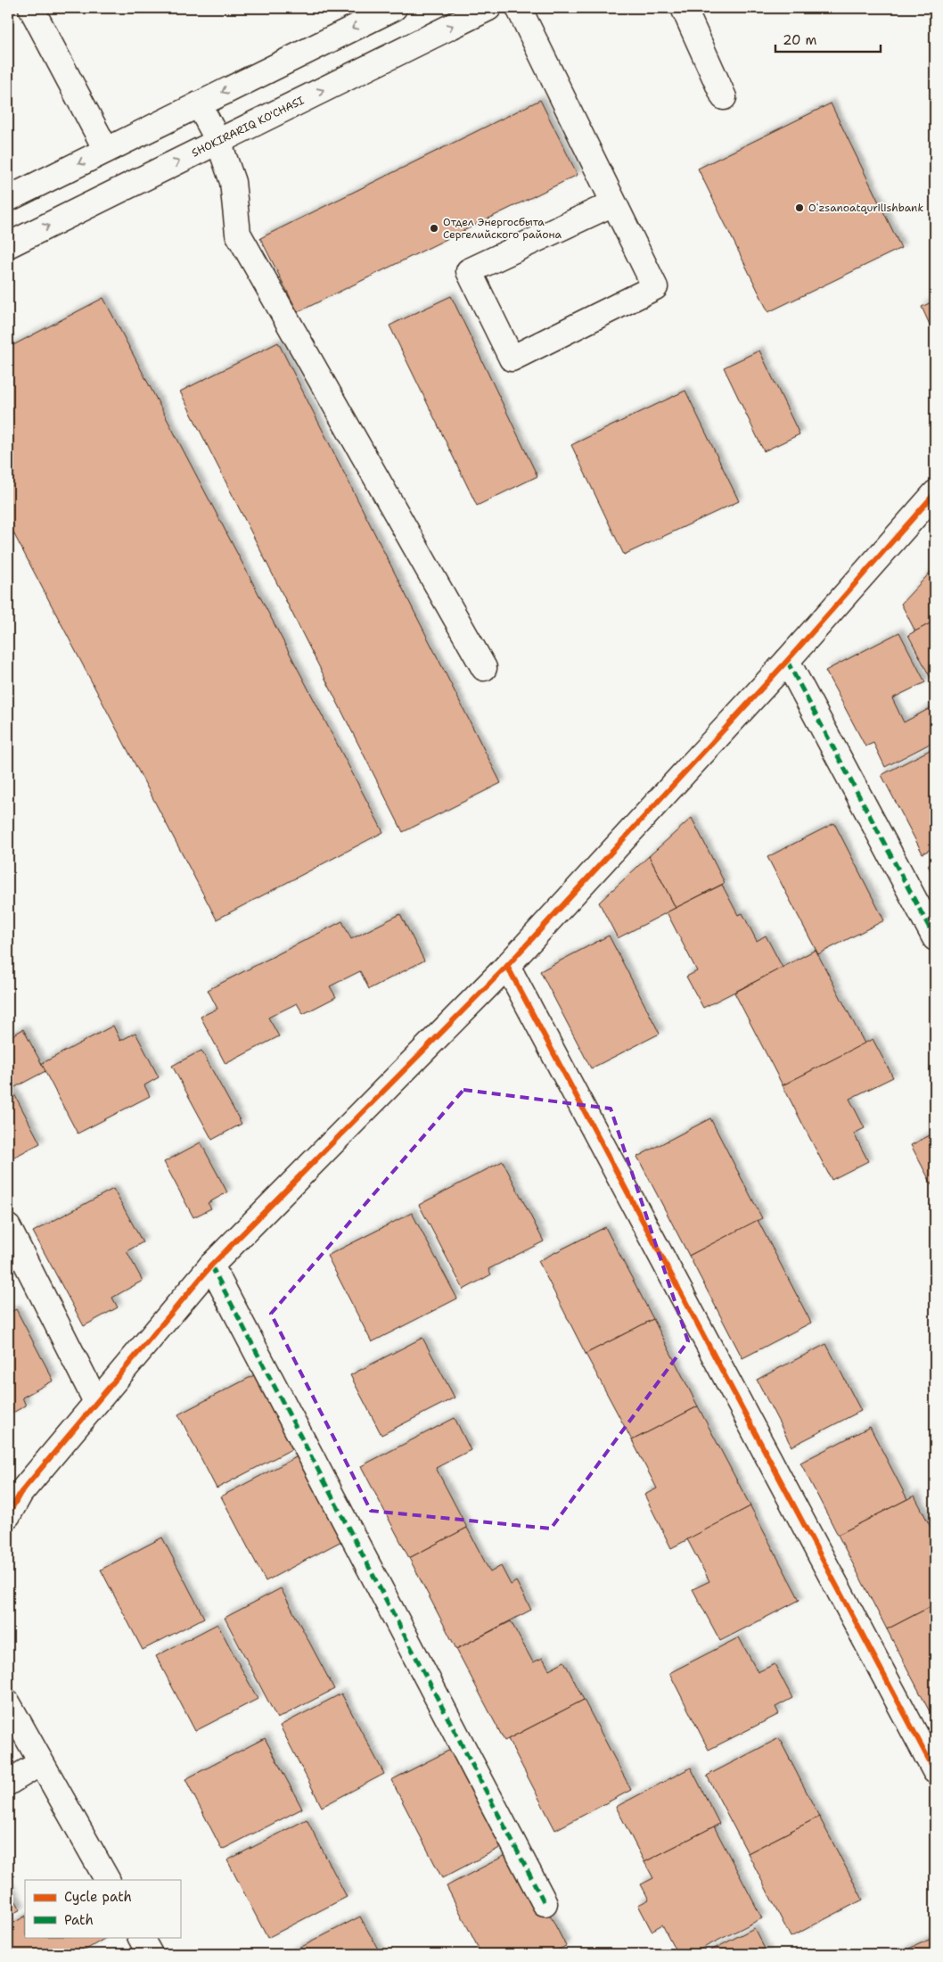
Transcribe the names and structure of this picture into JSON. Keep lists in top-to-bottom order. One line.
{"streets":{"street":["SHOKIRARIQ KO'CHASI"]},"places":["Oʻzsanoatqurilishbank","Отдел Энергосбыта Сергелийского района"],"legend":["Cycle path","Path"],"scale_bar":"20 m"}
